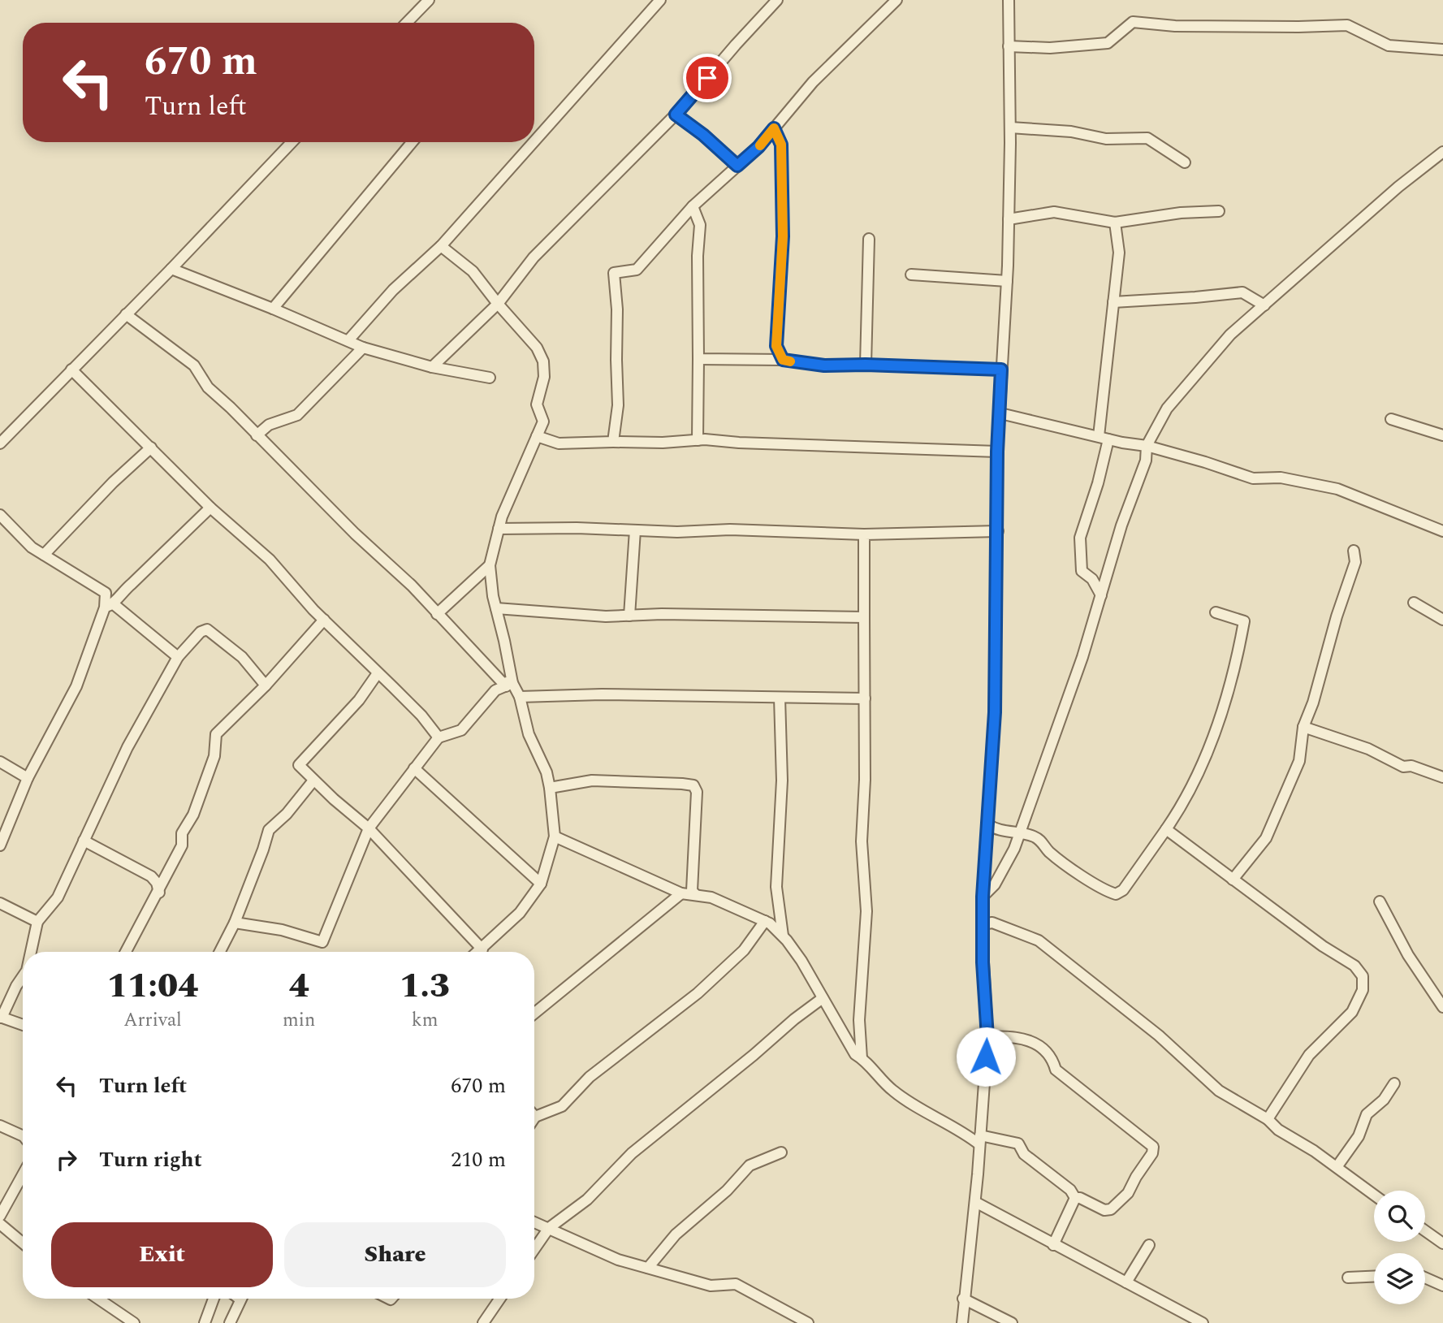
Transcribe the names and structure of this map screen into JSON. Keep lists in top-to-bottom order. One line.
{"page":{"turn":["670 m","Turn left"],"eta":["11:04","Arrival","4","min","1.3","km"],"list":[{"name":"Turn left","value":"670 m"},{"name":"Turn right","value":"210 m"}],"buttons":["Exit","Share"]}}
